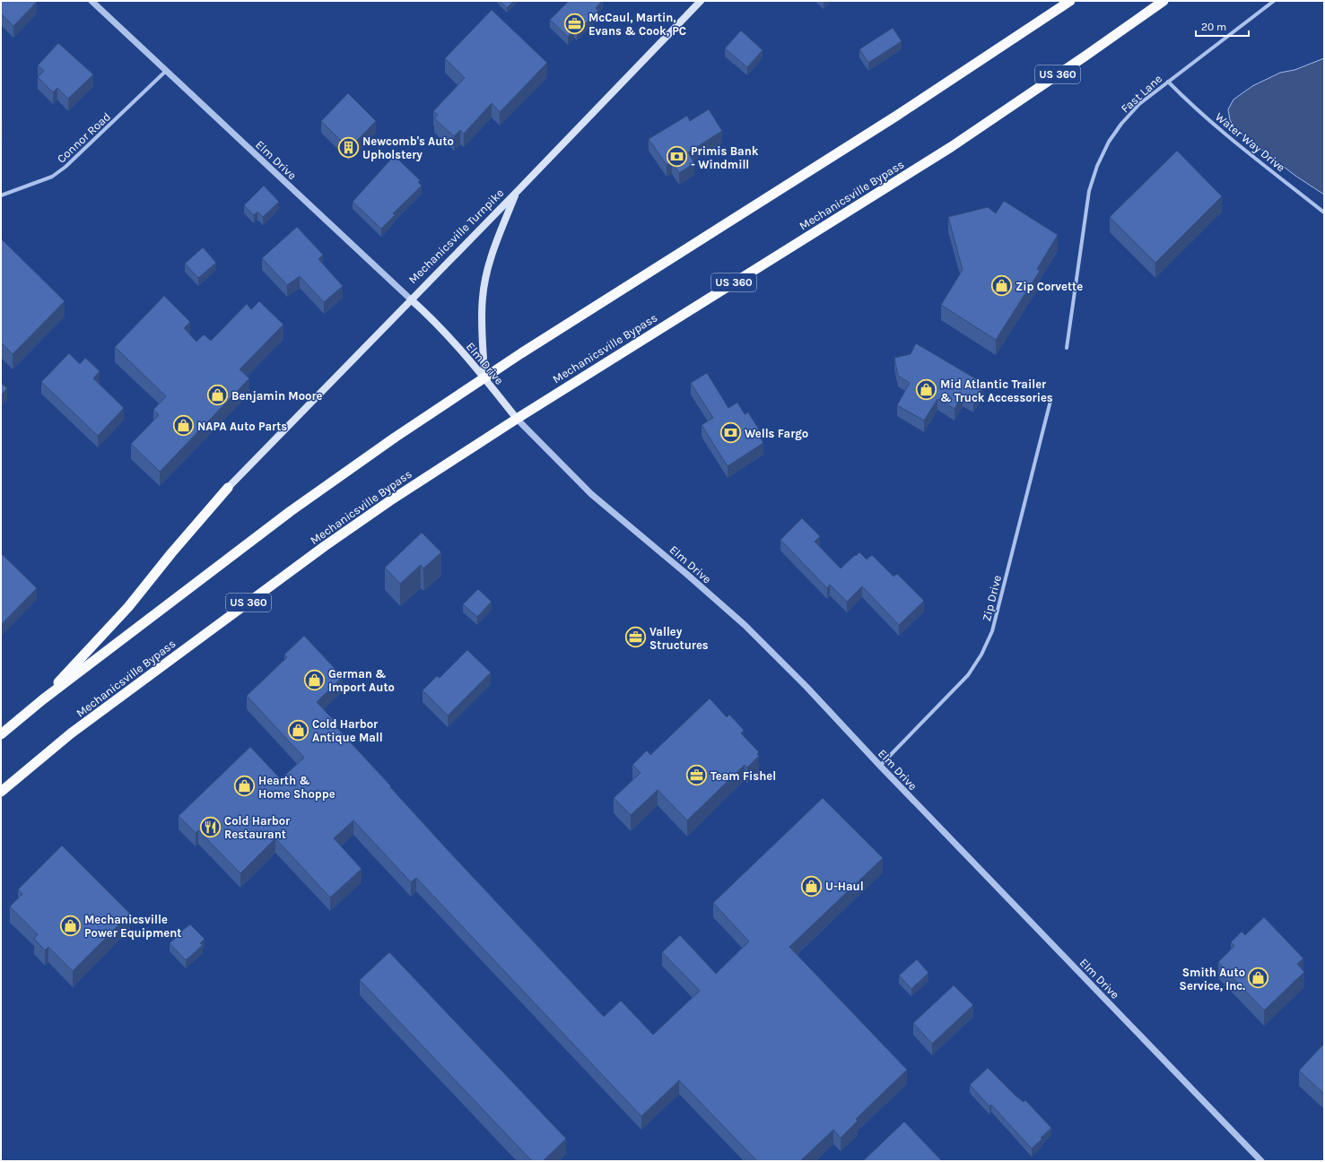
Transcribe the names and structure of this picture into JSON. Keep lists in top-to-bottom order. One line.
{"streets":{"highway":["US 360","Mechanicsville Bypass"],"main road":["Elm Drive","Mechanicsville Turnpike"],"street":["Fast Lane","Connor Road","Water Way Drive","Zip Drive"]},"crossings":[["Fast Lane","Water Way Drive"],["Connor Road","Elm Drive"],["Elm Drive","Mechanicsville Bypass"],["Elm Drive","Mechanicsville Turnpike"],["Elm Drive","Zip Drive"]],"places":{"office":["McCaul, Martin, Evans & Cook, PC","Valley Structures","Team Fishel"],"building":["Newcomb's Auto Upholstery"],"bank":["Primis Bank - Windmill","Wells Fargo"],"shop":["Zip Corvette","Mid Atlantic Trailer & Truck Accessories","Benjamin Moore","NAPA Auto Parts","German & Import Auto","Cold Harbor Antique Mall","Hearth & Home Shoppe","U-Haul","Mechanicsville Power Equipment","Smith Auto Service, Inc."],"restaurant":["Cold Harbor Restaurant"]},"scale_bar":"20 m"}
